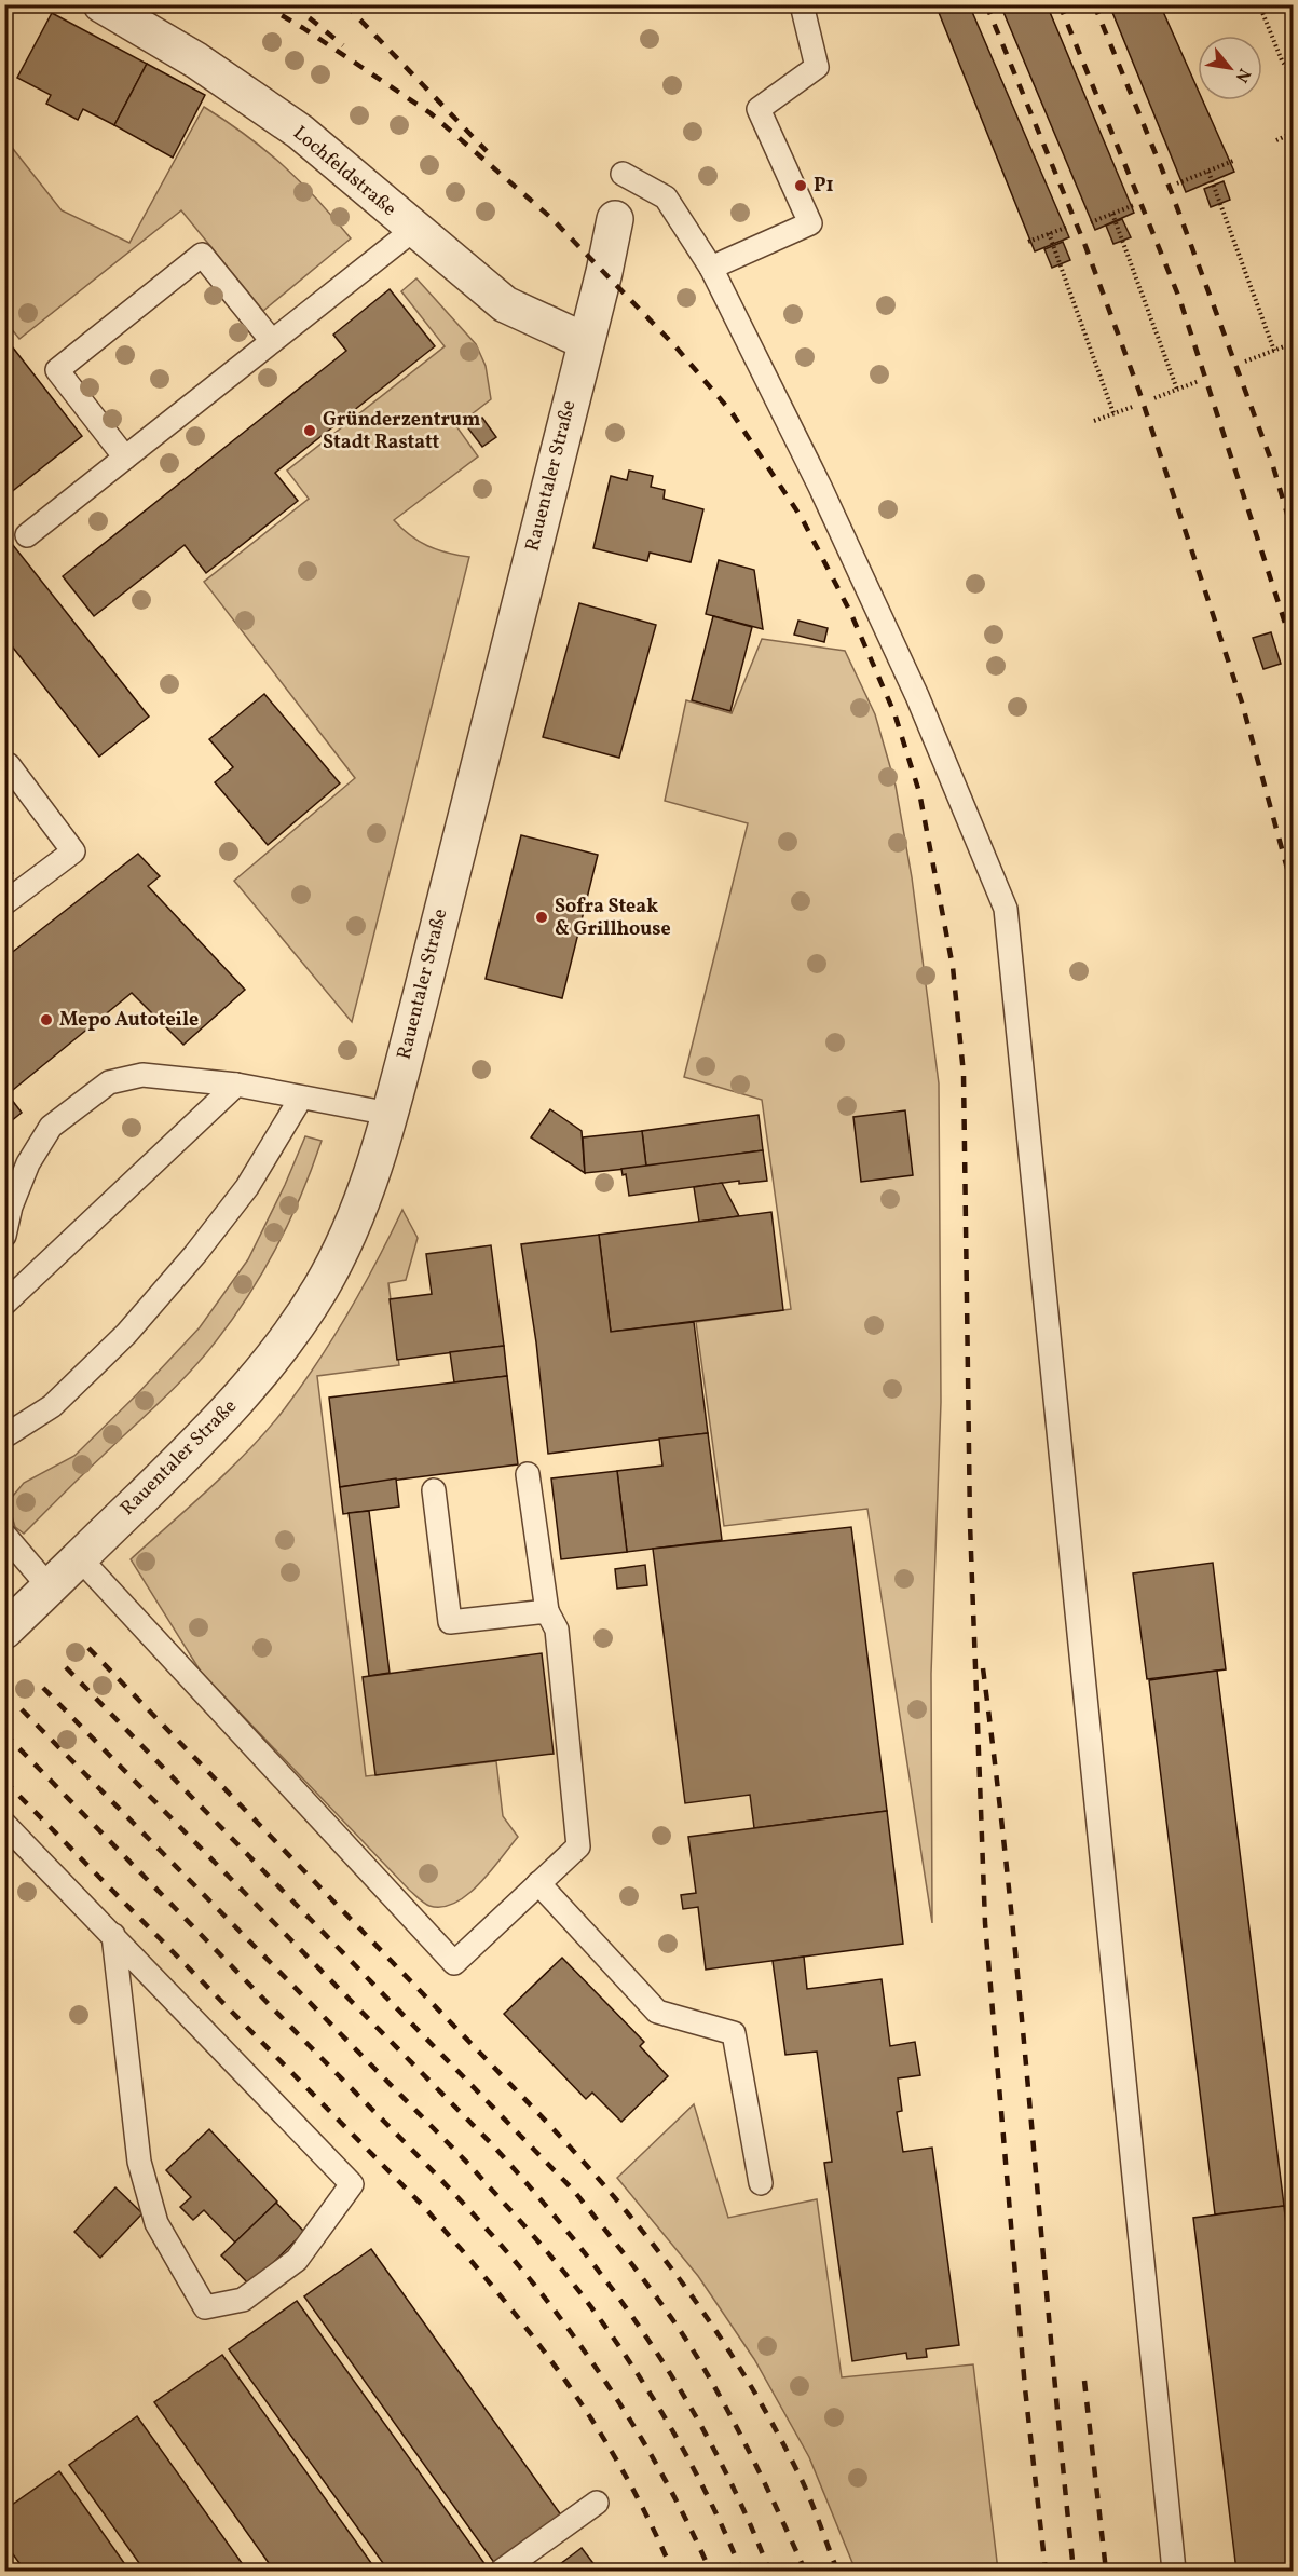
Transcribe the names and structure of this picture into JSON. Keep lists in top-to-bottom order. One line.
{"streets":{"street":["Lochfeldstraße","Rauentaler Straße"]},"crossings":[["Lochfeldstraße","Rauentaler Straße"]],"places":["P1","Gründerzentrum Stadt Rastatt","Sofra Steak & Grillhouse","Mepo Autoteile"],"north":"bottom right"}
